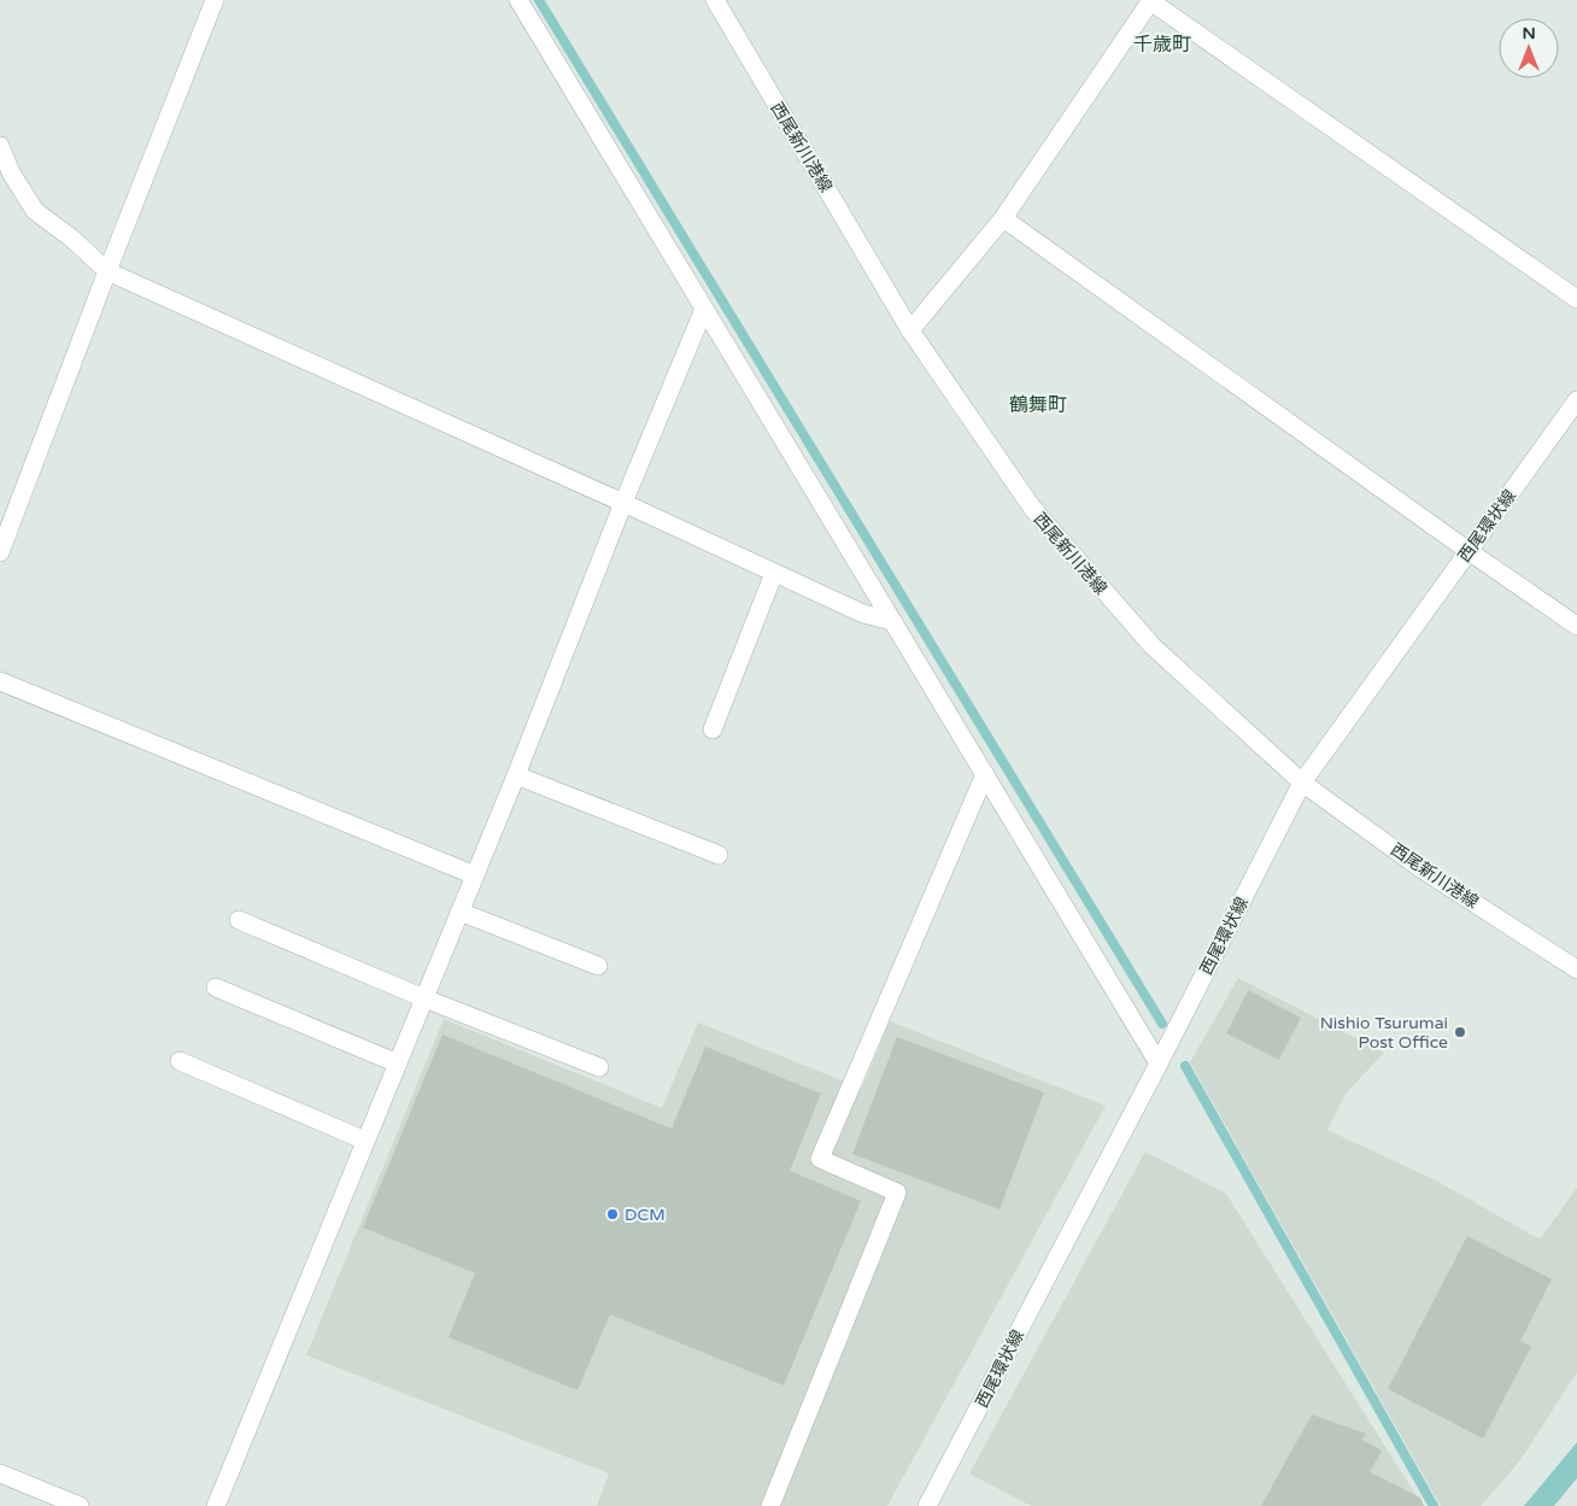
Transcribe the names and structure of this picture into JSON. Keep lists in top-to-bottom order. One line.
{"streets":{"street":["西尾新川港線","西尾環状線"]},"crossings":[["西尾新川港線","西尾環状線"]],"districts":["千歳町","鶴舞町"],"places":["Nishio Tsurumai Post Office","DCM"],"north":"top"}
